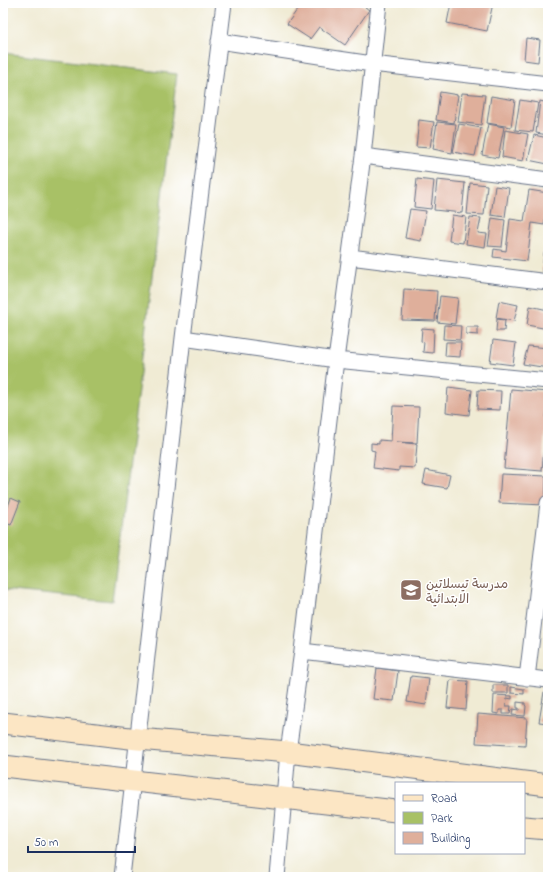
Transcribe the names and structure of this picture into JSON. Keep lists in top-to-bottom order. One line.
{"places":{"school or university":["مدرسة تيسلاتين الابتدائية"]},"legend":["Road","Park","Building"],"scale_bar":"50 m"}
